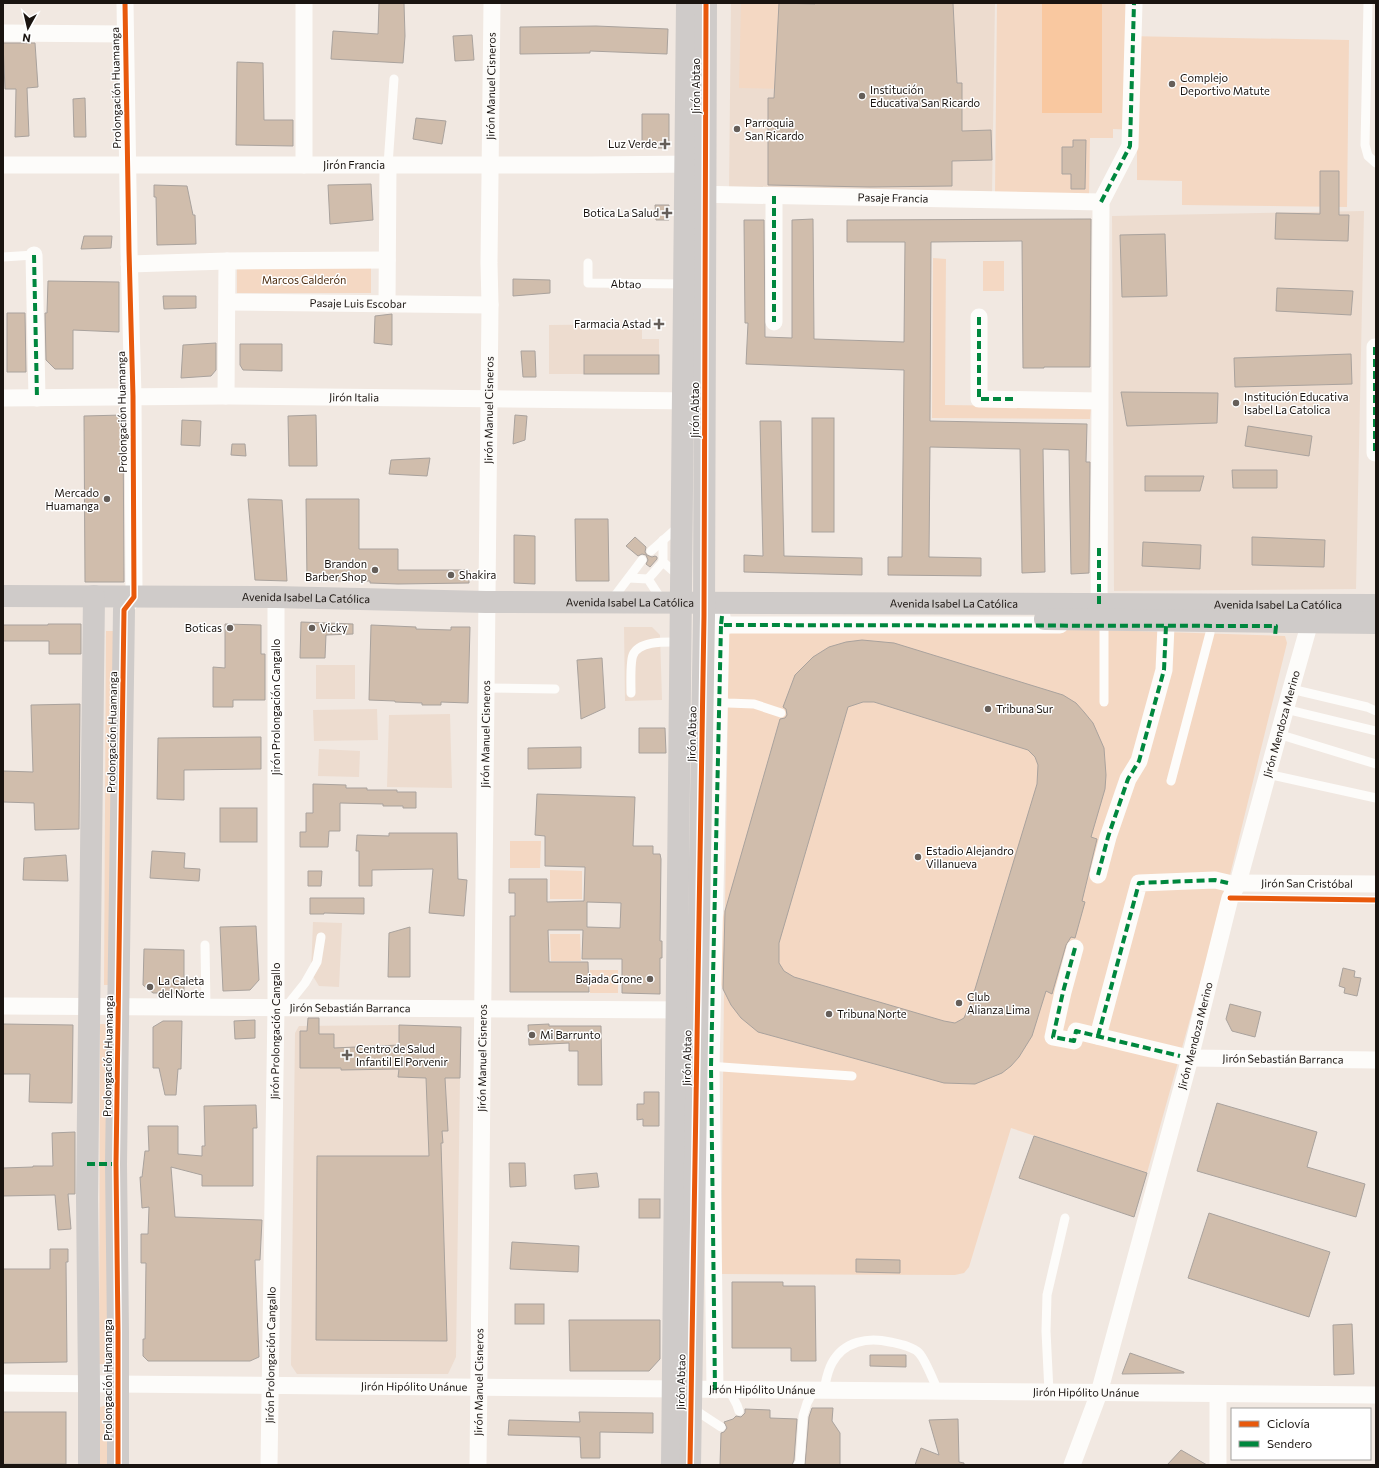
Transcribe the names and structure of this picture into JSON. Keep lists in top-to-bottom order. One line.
{"streets":{"street":["Jirón Manuel Cisneros","Jirón Abtao","Prolongación Huamanga","Jirón Francia","Pasaje Francia","Pasaje Luis Escobar","Jirón Italia","Avenida Isabel La Católica","Jirón Prolongación Cangallo","Jirón Mendoza Merino","Jirón San Cristóbal","Jirón Sebastián Barranca","Jirón Hipólito Unánue"],"lane":["Abtao"]},"crossings":[["Jirón Manuel Cisneros","Jirón Francia"],["Jirón Manuel Cisneros","Pasaje Luis Escobar"],["Jirón Manuel Cisneros","Jirón Italia"],["Jirón Manuel Cisneros","Avenida Isabel La Católica"],["Jirón Manuel Cisneros","Jirón Sebastián Barranca"],["Jirón Manuel Cisneros","Jirón Hipólito Unánue"],["Jirón Abtao","Jirón Francia"],["Jirón Abtao","Pasaje Francia"],["Jirón Abtao","Abtao"],["Jirón Abtao","Jirón Italia"],["Jirón Abtao","Avenida Isabel La Católica"],["Jirón Abtao","Jirón Sebastián Barranca"],["Jirón Abtao","Jirón Hipólito Unánue"],["Prolongación Huamanga","Jirón Francia"],["Prolongación Huamanga","Jirón Italia"],["Prolongación Huamanga","Avenida Isabel La Católica"],["Prolongación Huamanga","Jirón Sebastián Barranca"],["Prolongación Huamanga","Jirón Hipólito Unánue"],["Avenida Isabel La Católica","Jirón Prolongación Cangallo"],["Avenida Isabel La Católica","Jirón Mendoza Merino"],["Jirón Prolongación Cangallo","Jirón Sebastián Barranca"],["Jirón Prolongación Cangallo","Jirón Hipólito Unánue"],["Jirón Mendoza Merino","Jirón San Cristóbal"],["Jirón Mendoza Merino","Jirón Sebastián Barranca"],["Jirón Mendoza Merino","Jirón Hipólito Unánue"],["Jirón San Cristóbal","Jirón Sebastián Barranca"]],"parks":["Marcos Calderón"],"places":{"other":["Complejo Deportivo Matute","Institución Educativa San Ricardo","Parroquia San Ricardo","Institución Educativa Isabel La Catolica","Mercado Huamanga","Brandon Barber Shop","Shakira","Boticas","Vicky","Tribuna Sur","Estadio Alejandro Villanueva","Bajada Grone","La Caleta del Norte","Club Alianza Lima","Tribuna Norte","Mi Barrunto"],"health":["Luz Verde","Botica La Salud","Farmacia Astad","Centro de Salud Infantil El Porvenir"]},"legend":["Ciclovía","Sendero"],"north":"bottom"}
